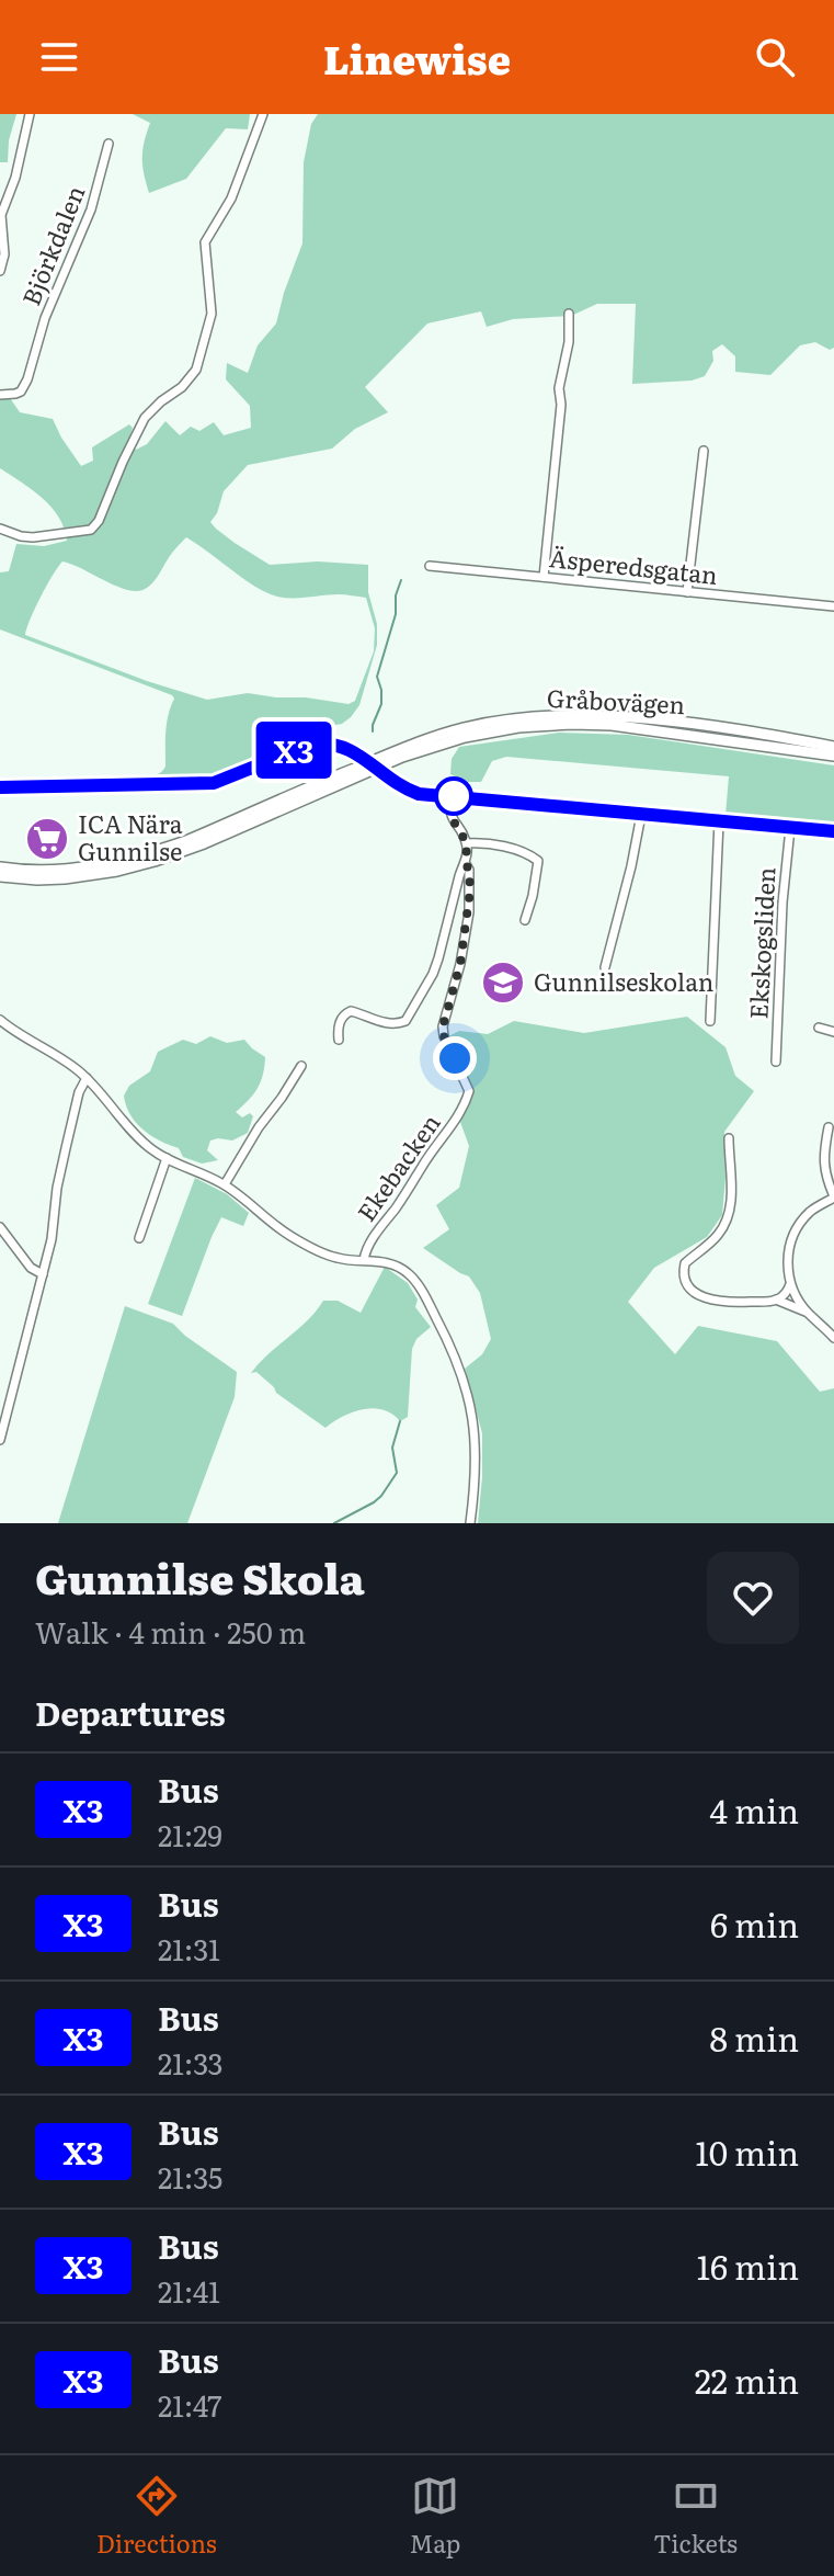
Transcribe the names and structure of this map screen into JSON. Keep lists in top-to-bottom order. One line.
{"streets":{"main road":["Gråbovägen"],"street":["Björkdalen","Äsperedsgatan","Ekskogsliden","Ekebacken"]},"places":{"supermarket":["ICA Nära Gunnilse"],"school or university":["Gunnilseskolan"]},"lines":["bus line X3"],"page":{"header":"Linewise","on_map":"X3","heading":[["Gunnilse Skola","Walk · 4 min · 250 m"],"Departures"],"list":[{"mark":"X3","name":"Bus","note":"21:29","value":"4 min"},{"mark":"X3","name":"Bus","note":"21:31","value":"6 min"},{"mark":"X3","name":"Bus","note":"21:33","value":"8 min"},{"mark":"X3","name":"Bus","note":"21:35","value":"10 min"},{"mark":"X3","name":"Bus","note":"21:41","value":"16 min"},{"mark":"X3","name":"Bus","note":"21:47","value":"22 min"}],"tabs":["Directions","Map","Tickets"]}}
